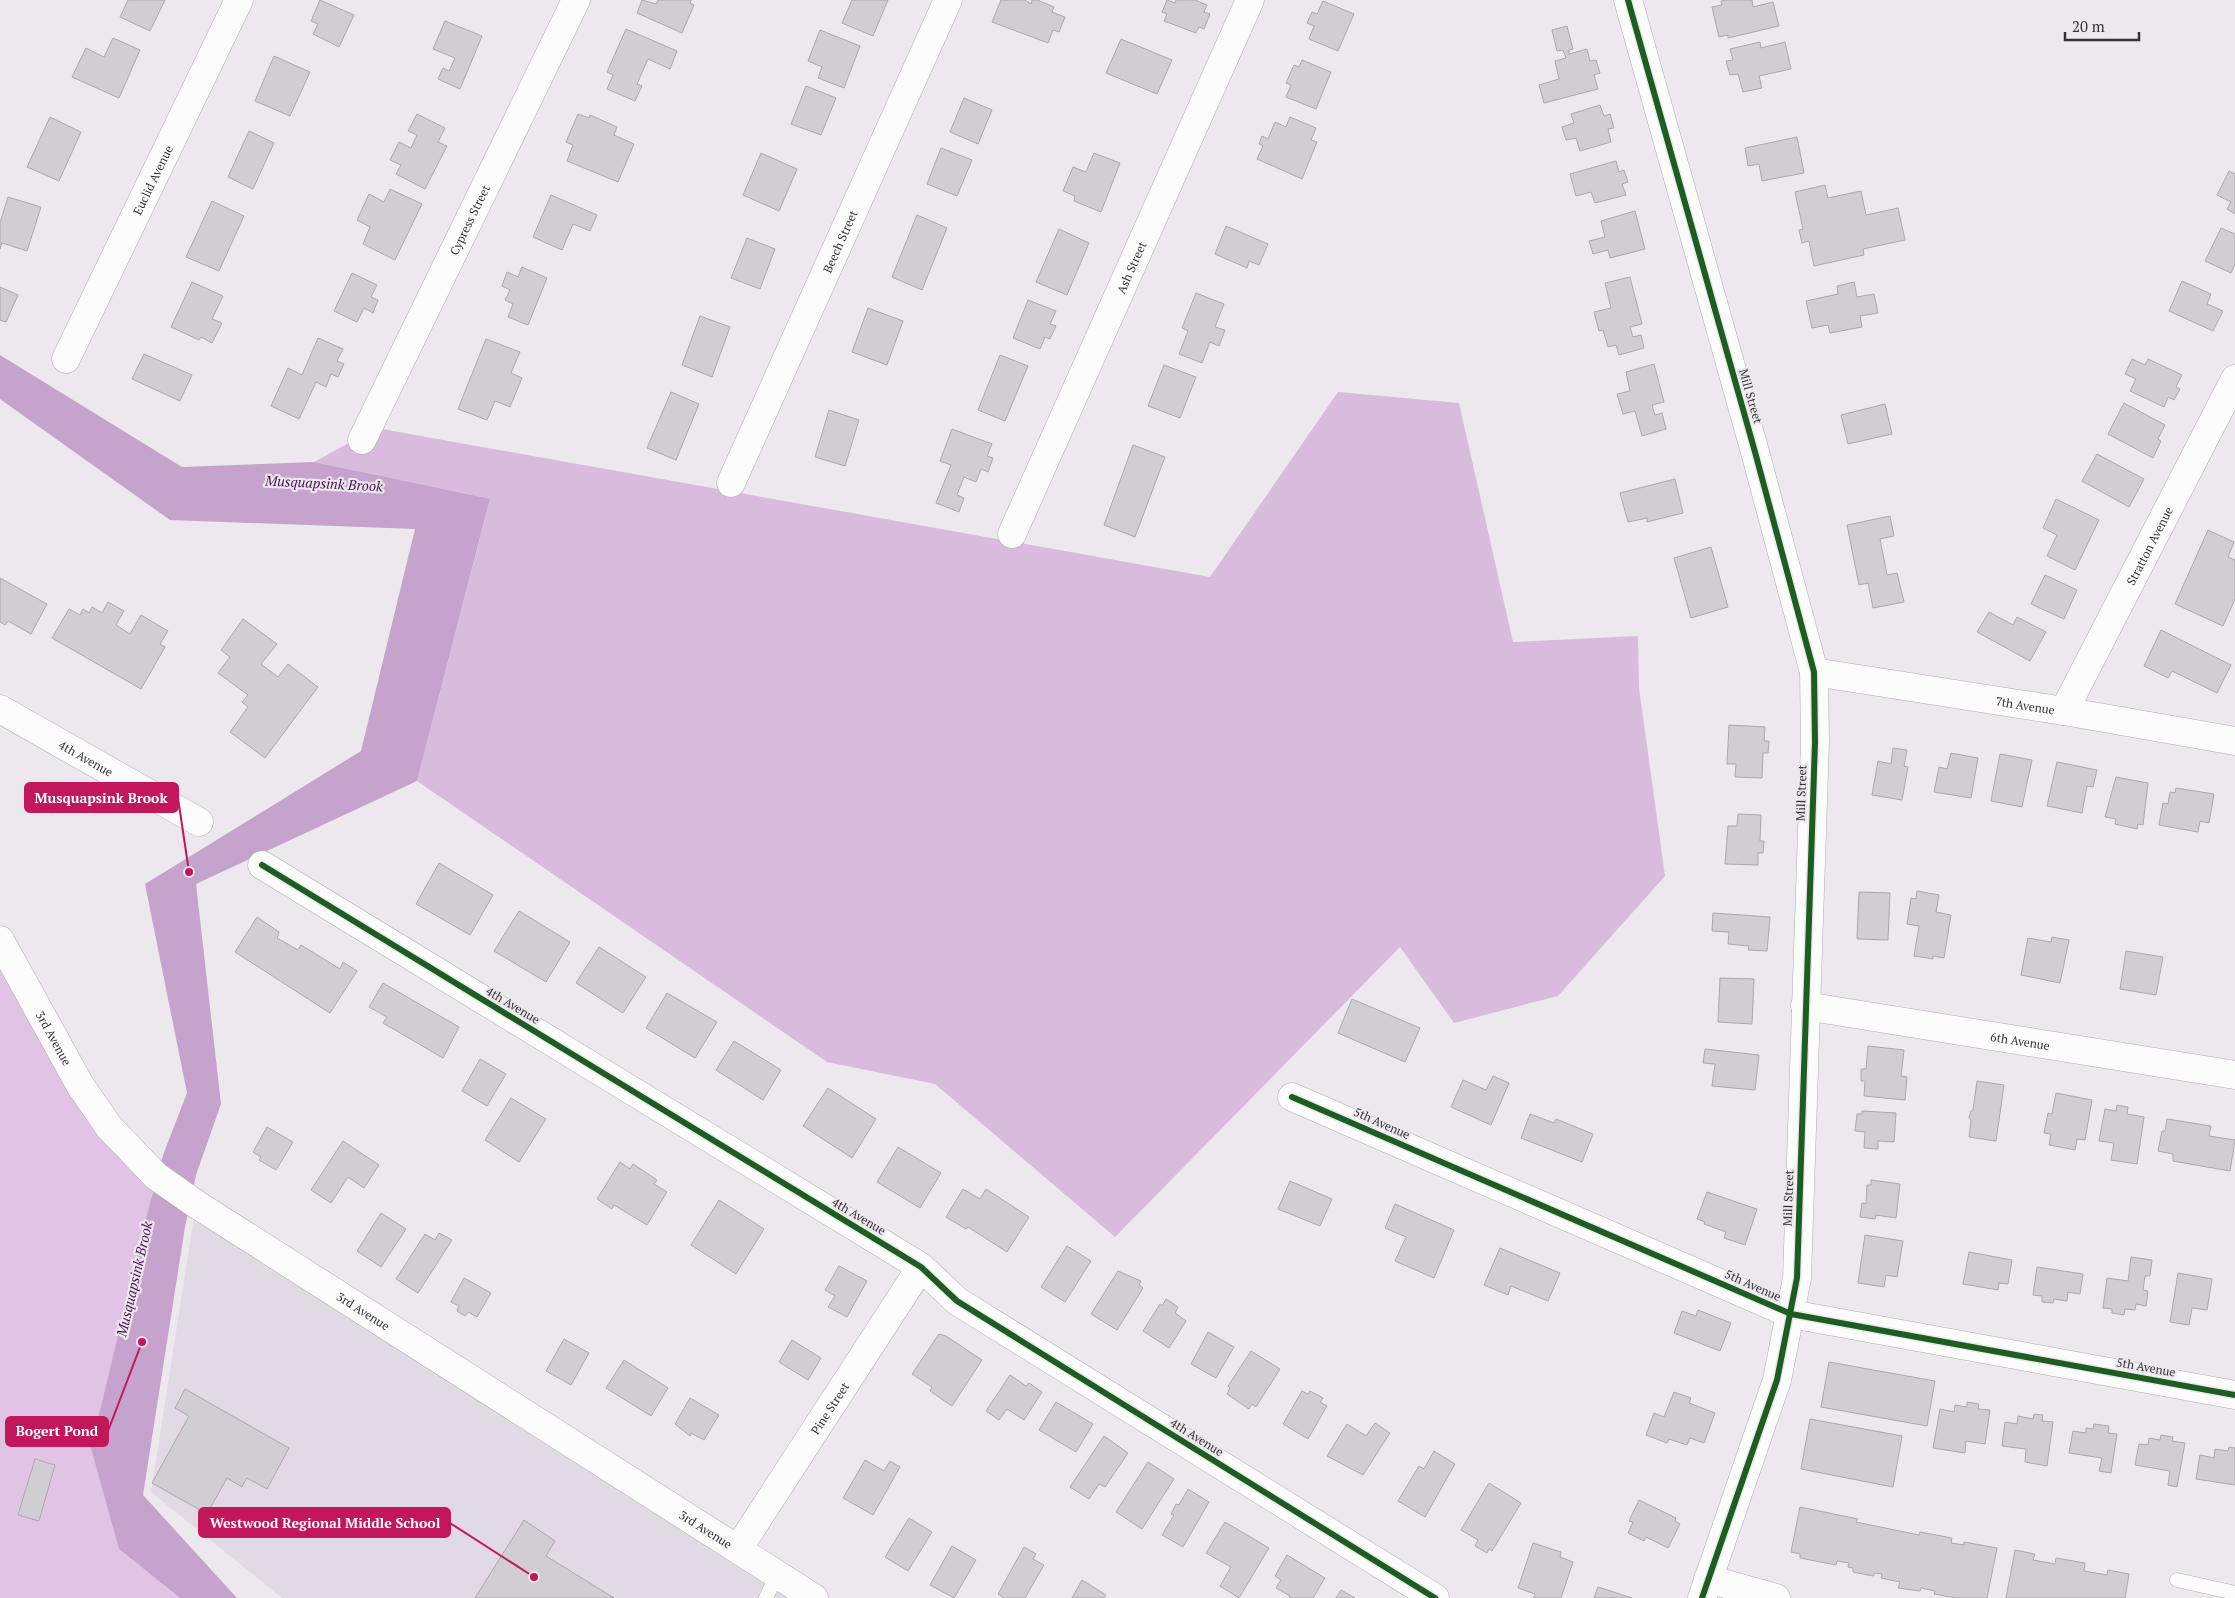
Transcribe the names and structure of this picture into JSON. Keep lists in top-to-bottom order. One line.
{"streets":{"street":["Euclid Avenue","Cypress Street","Beech Street","Ash Street","Mill Street","Stratton Avenue","7th Avenue","4th Avenue","3rd Avenue","6th Avenue","5th Avenue","Pine Street"]},"crossings":[["Mill Street","7th Avenue"],["Mill Street","6th Avenue"],["Mill Street","5th Avenue"],["Stratton Avenue","7th Avenue"],["4th Avenue","Pine Street"],["3rd Avenue","Pine Street"]],"water":["Musquapsink Brook"],"places":["Musquapsink Brook","Bogert Pond","Westwood Regional Middle School"],"scale_bar":"20 m"}
